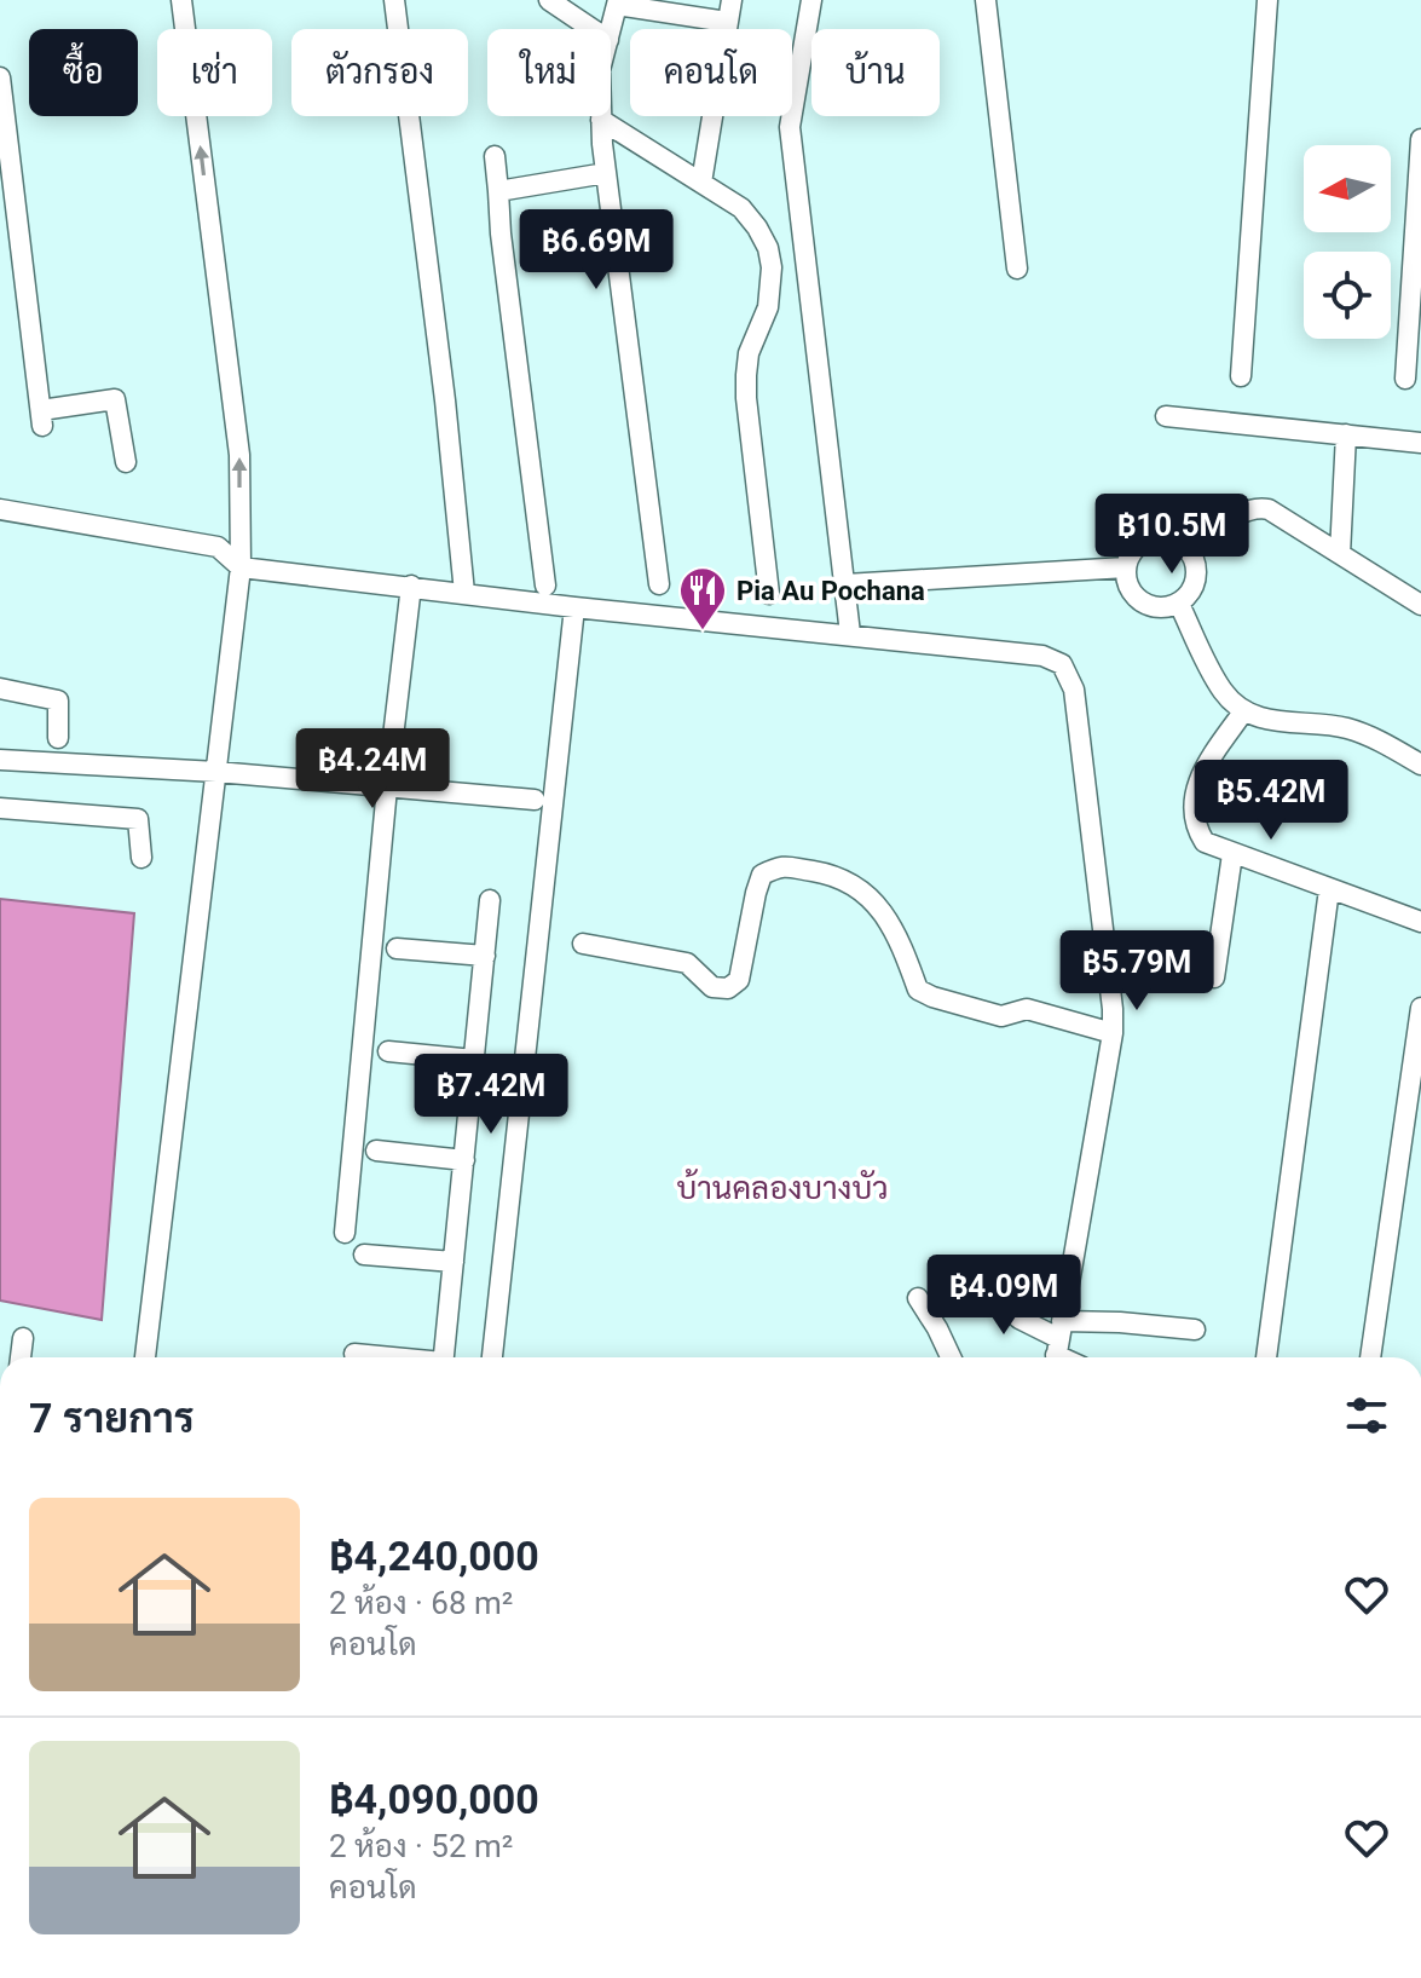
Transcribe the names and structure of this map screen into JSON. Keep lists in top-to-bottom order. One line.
{"districts":["บ้านคลองบางบัว"],"places":{"restaurant":["Pia Au Pochana"]},"north":"left","page":{"chip":["ซื้อ","เช่า","ตัวกรอง","ใหม่","คอนโด","บ้าน"],"price":["฿6.69M","฿10.5M","฿4.24M","฿5.42M","฿5.79M","฿7.42M","฿4.09M"],"heading":"7 รายการ","list":[{"name":"฿4,240,000","note":"2 ห้อง · 68 m² · คอนโด"},{"name":"฿4,090,000","note":"2 ห้อง · 52 m² · คอนโด"}]}}
